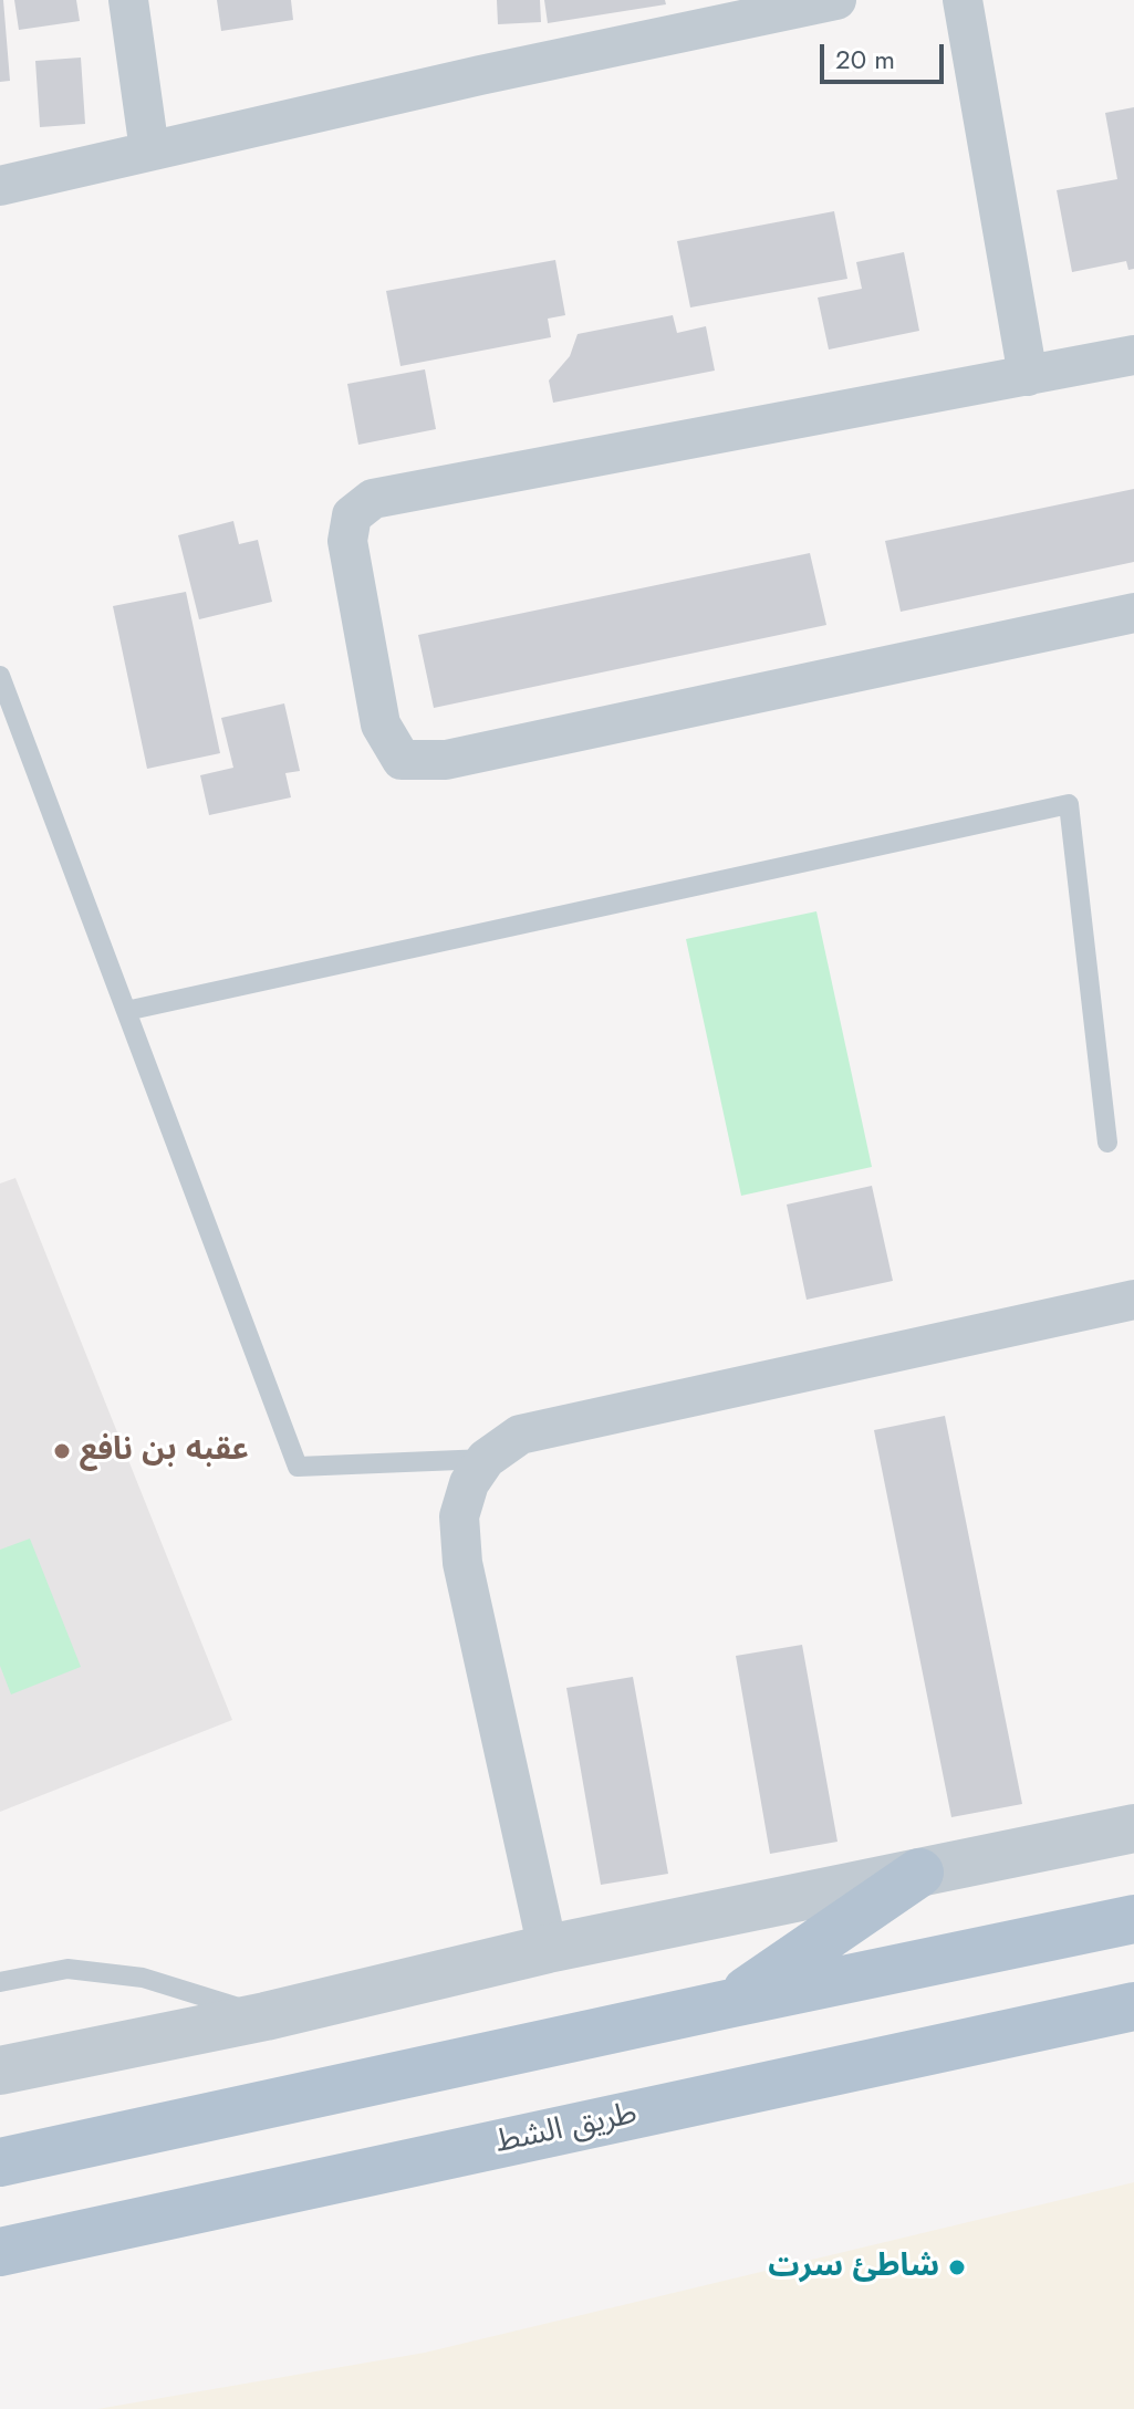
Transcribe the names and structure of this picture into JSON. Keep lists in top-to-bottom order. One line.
{"streets":{"main road":["طريق الشط"]},"places":["عقبه بن نافع","شاطئ سرت"],"scale_bar":"20 m"}
